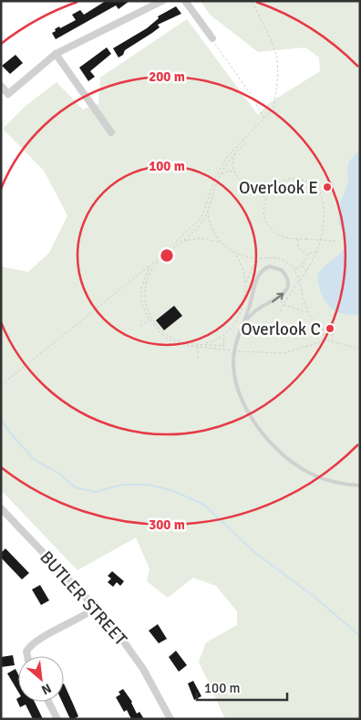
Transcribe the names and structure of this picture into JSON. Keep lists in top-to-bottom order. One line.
{"streets":{"street":["BUTLER STREET"]},"places":["Overlook E","Overlook C"],"scale_bar":"100 m","north":"bottom right","rings":["200 m","100 m","300 m"]}
